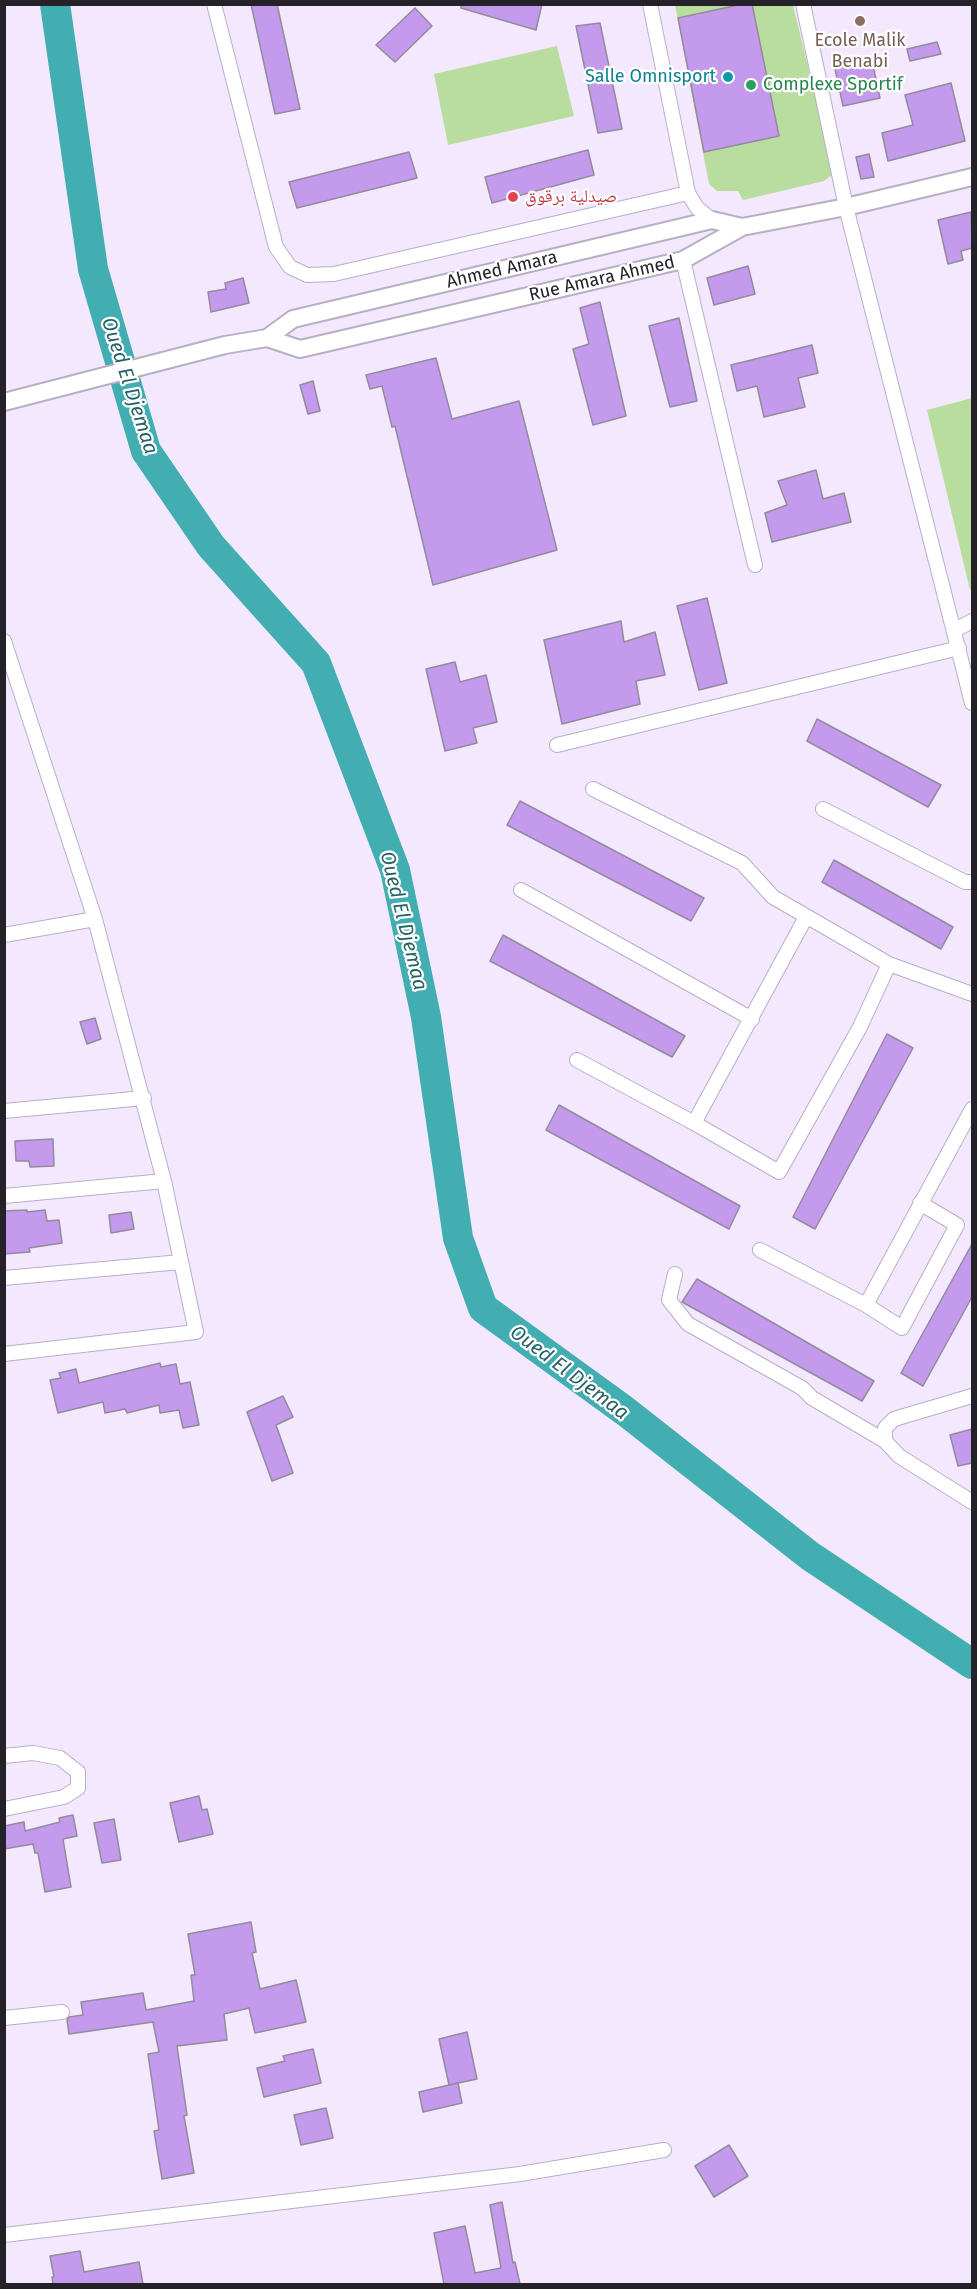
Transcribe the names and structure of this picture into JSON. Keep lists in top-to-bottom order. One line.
{"streets":{"street":["Ahmed Amara","Rue Amara Ahmed"]},"crossings":[["Ahmed Amara","Rue Amara Ahmed"]],"water":["Oued El Djemaa"],"places":["Ecole Malik Benabi","Salle Omnisport","Complexe Sportif","صيدلية برقوق"]}
